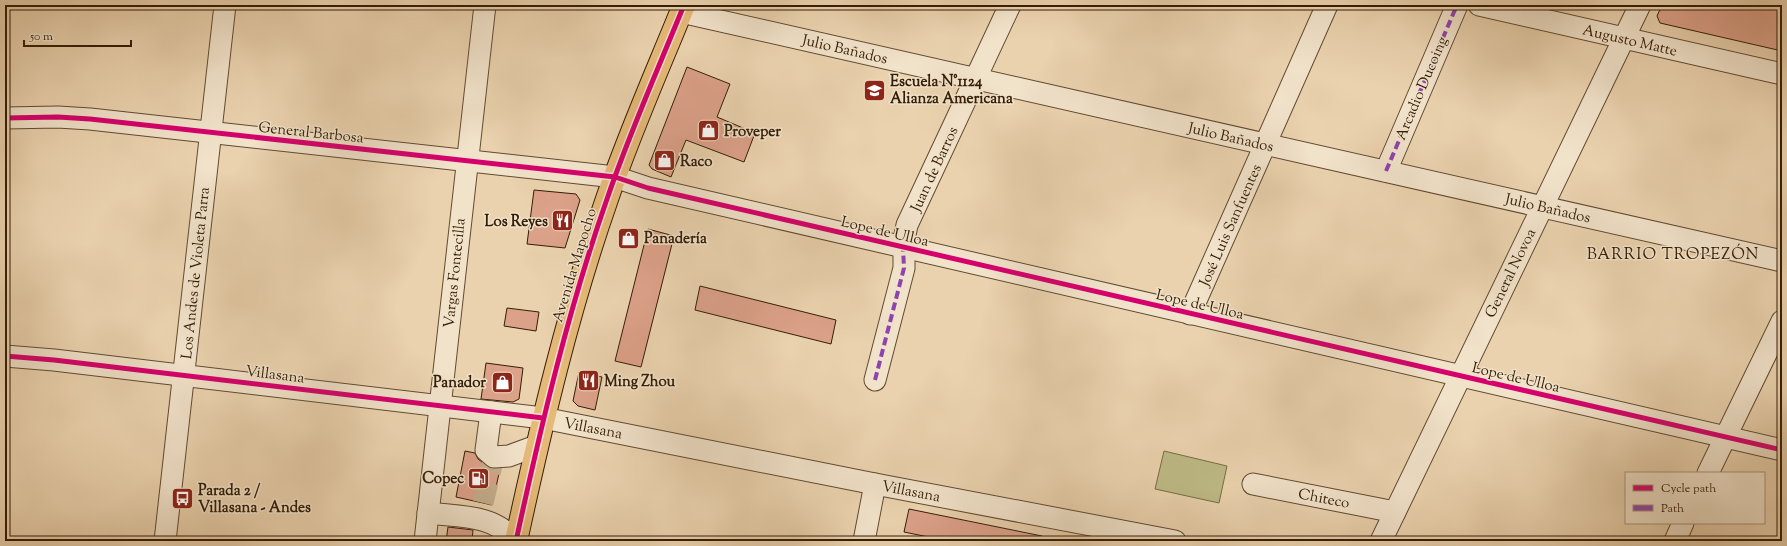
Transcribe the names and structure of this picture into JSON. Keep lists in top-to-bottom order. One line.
{"streets":{"main road":["Avenida Mapocho"],"street":["Augusto Matte","Julio Bañados","Arcadio Ducoing","General Barbosa","Juan de Barros","José Luis Sanfuentes","Lope de Ulloa","Los Andes de Violeta Parra","Vargas Fontecilla","General Novoa","Villasana","Chiteco"]},"crossings":[["Augusto Matte","General Novoa"],["Julio Bañados","Arcadio Ducoing"],["Julio Bañados","Juan de Barros"],["Julio Bañados","José Luis Sanfuentes"],["Julio Bañados","Avenida Mapocho"],["Julio Bañados","General Novoa"],["General Barbosa","Lope de Ulloa"],["General Barbosa","Avenida Mapocho"],["General Barbosa","Los Andes de Violeta Parra"],["General Barbosa","Vargas Fontecilla"],["Juan de Barros","Lope de Ulloa"],["José Luis Sanfuentes","Lope de Ulloa"],["Lope de Ulloa","Avenida Mapocho"],["Lope de Ulloa","General Novoa"],["Avenida Mapocho","Villasana"],["Los Andes de Violeta Parra","Villasana"],["Vargas Fontecilla","Villasana"],["General Novoa","Chiteco"]],"districts":["BARRIO TROPEZÓN"],"places":{"school or university":["Escuela N°1124 Alianza Americana"],"shop":["Proveper","Raco","Panadería","Panador"],"restaurant":["Los Reyes","Ming Zhou"],"fuel station":["Copec"],"bus stop":["Parada 2 / Villasana - Andes"]},"legend":["Cycle path","Path"],"scale_bar":"50 m"}
